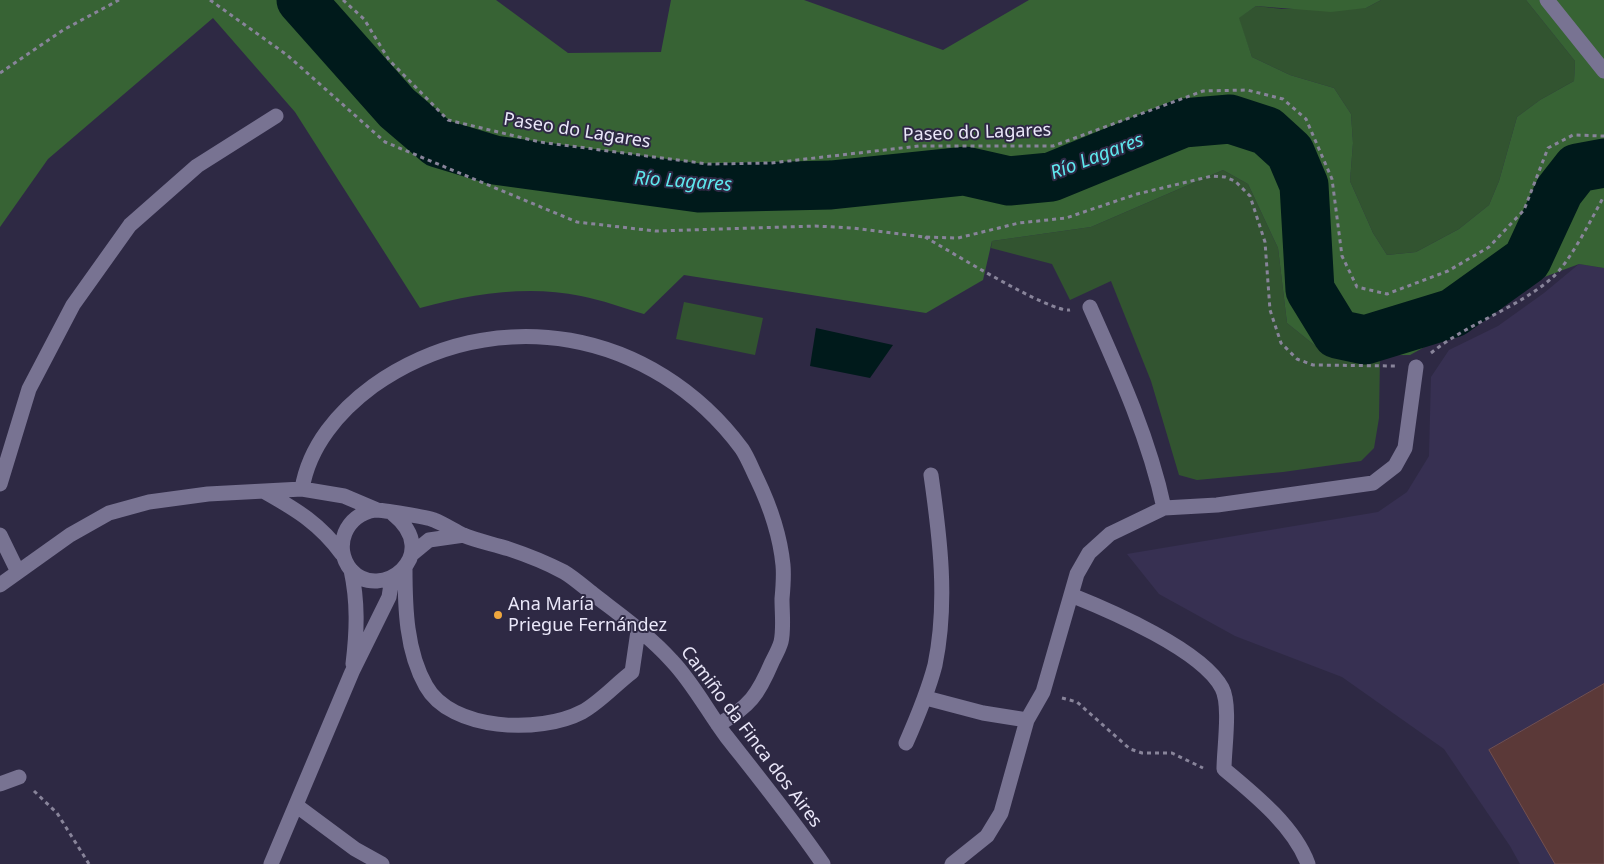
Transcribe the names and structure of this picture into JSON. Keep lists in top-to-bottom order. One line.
{"streets":{"street":["Camiño da Finca dos Aires"],"path":["Paseo do Lagares"]},"water":["Río Lagares"],"places":["Ana María Priegue Fernández"]}
